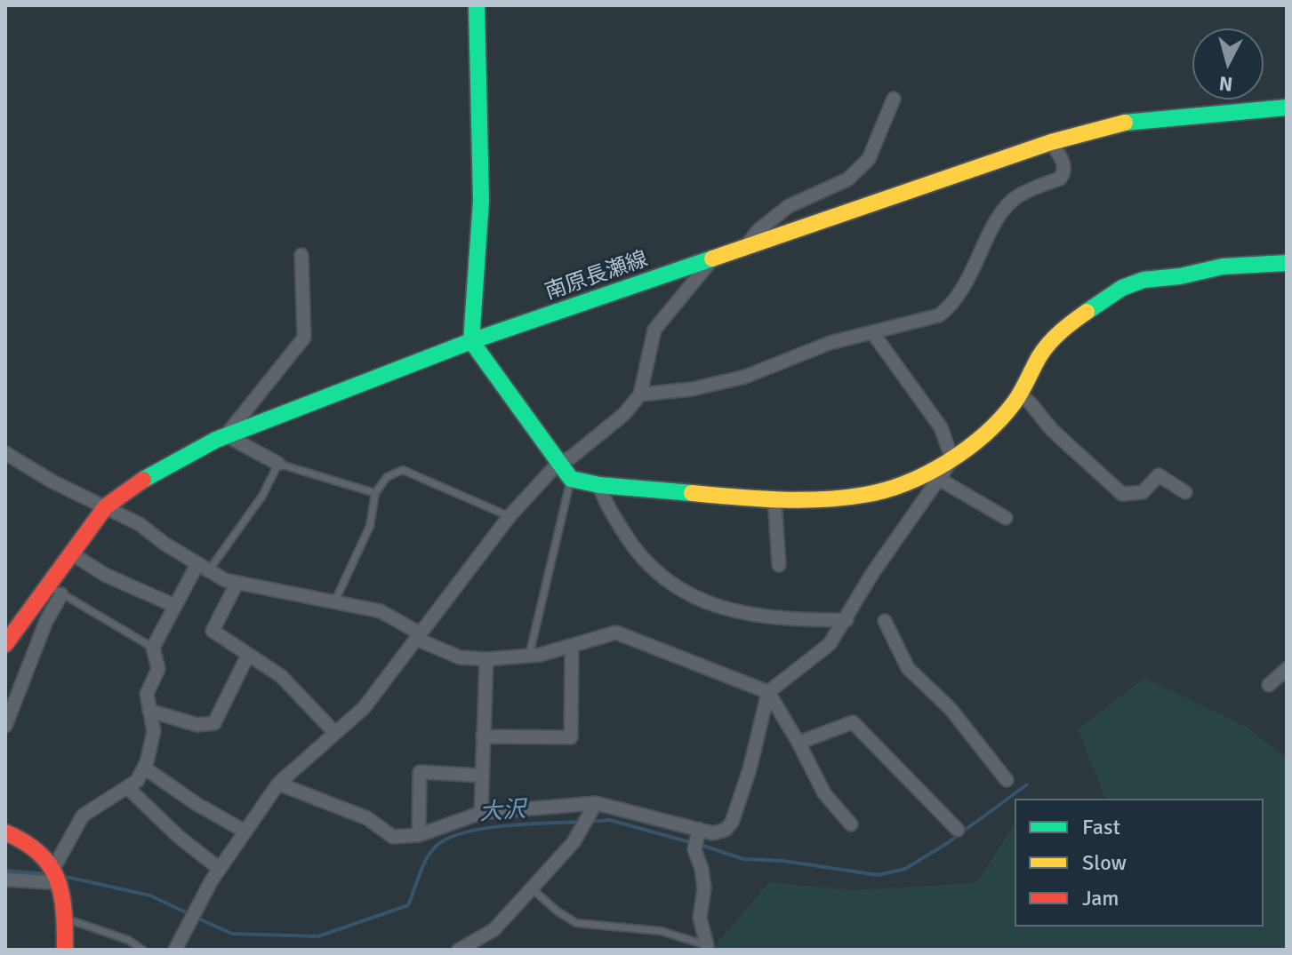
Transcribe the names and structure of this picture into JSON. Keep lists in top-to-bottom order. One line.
{"streets":{"street":["南原長瀬線"]},"water":["大沢"],"legend":["Fast","Slow","Jam"],"north":"bottom"}
